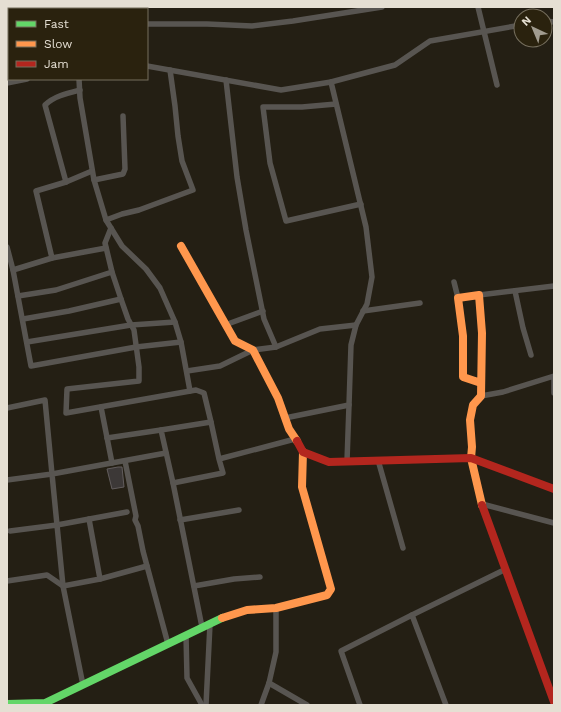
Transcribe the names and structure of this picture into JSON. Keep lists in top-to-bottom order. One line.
{"legend":["Fast","Slow","Jam"],"north":"top left"}
